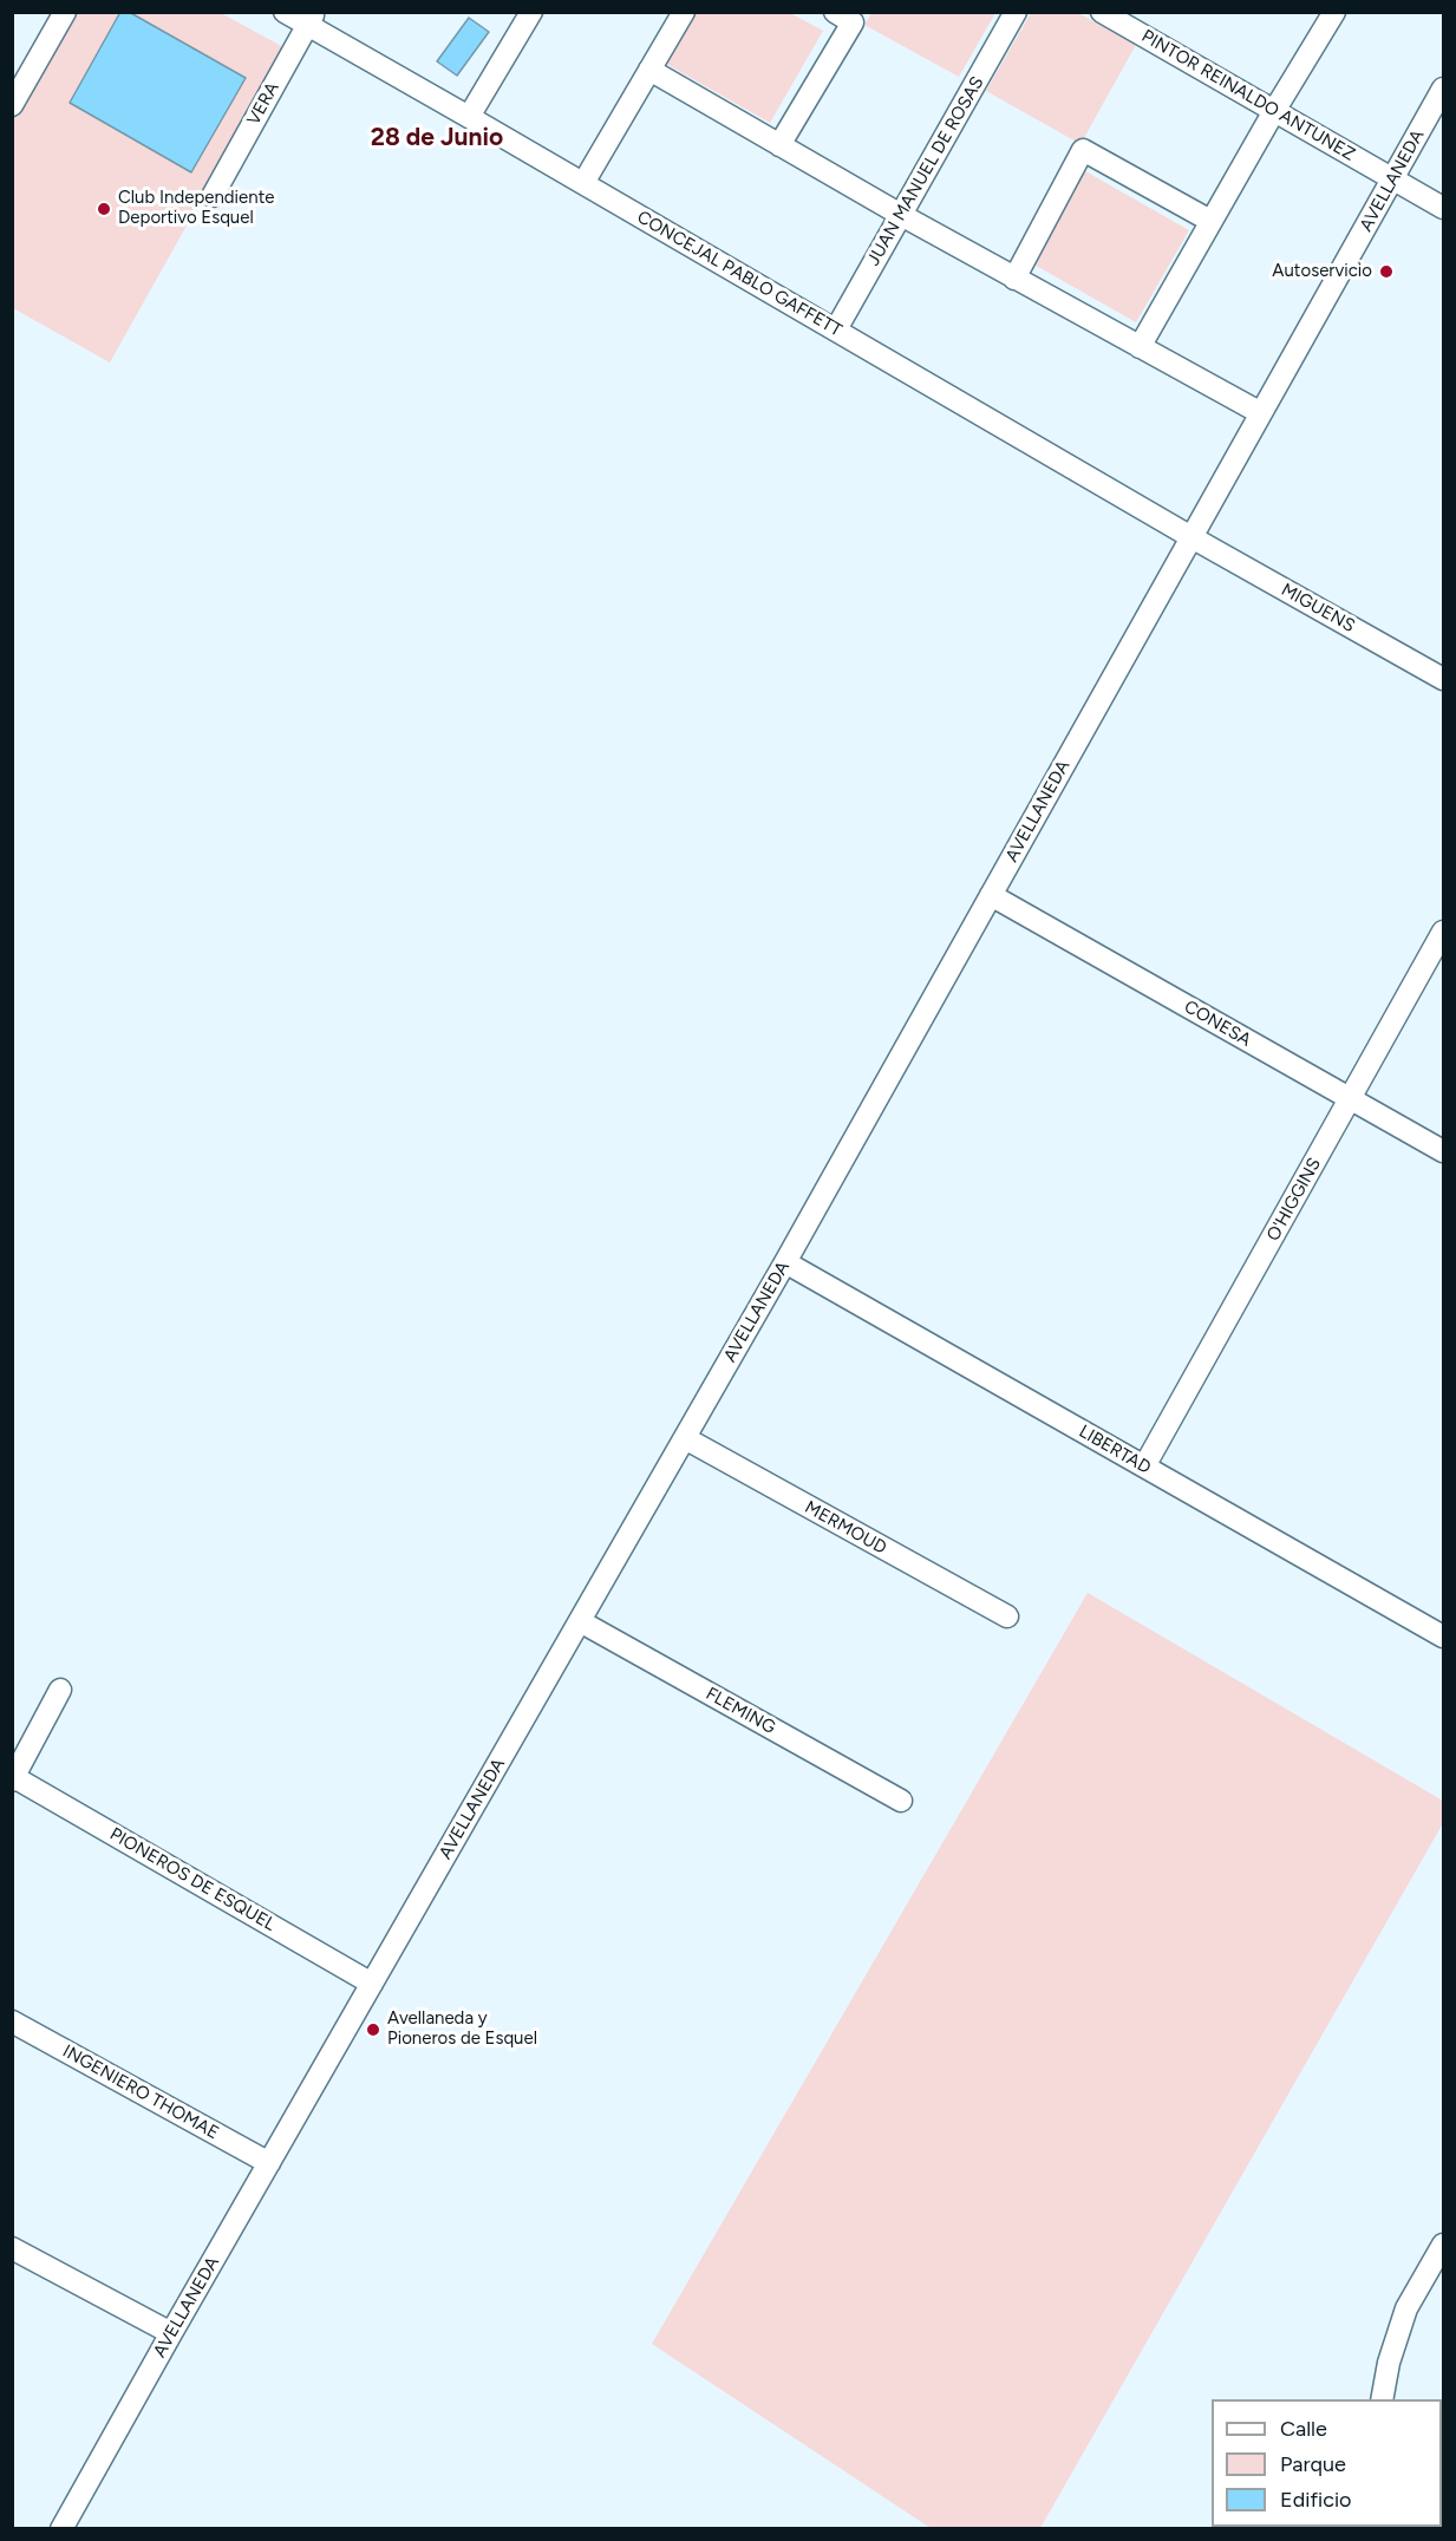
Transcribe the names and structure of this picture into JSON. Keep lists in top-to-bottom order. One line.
{"streets":{"street":["PINTOR REINALDO ANTUNEZ","VERA","JUAN MANUEL DE ROSAS","AVELLANEDA","CONCEJAL PABLO GAFFETT","MIGUENS","CONESA","O'HIGGINS","LIBERTAD","MERMOUD","FLEMING","PIONEROS DE ESQUEL","INGENIERO THOMAE"]},"crossings":[["PINTOR REINALDO ANTUNEZ","AVELLANEDA"],["VERA","CONCEJAL PABLO GAFFETT"],["JUAN MANUEL DE ROSAS","CONCEJAL PABLO GAFFETT"],["AVELLANEDA","CONCEJAL PABLO GAFFETT"],["AVELLANEDA","MIGUENS"],["AVELLANEDA","CONESA"],["AVELLANEDA","LIBERTAD"],["AVELLANEDA","MERMOUD"],["AVELLANEDA","FLEMING"],["AVELLANEDA","PIONEROS DE ESQUEL"],["AVELLANEDA","INGENIERO THOMAE"],["CONCEJAL PABLO GAFFETT","MIGUENS"],["CONESA","O'HIGGINS"],["O'HIGGINS","LIBERTAD"]],"districts":["28 de Junio"],"places":["Club Independiente Deportivo Esquel","Autoservicio","Avellaneda y Pioneros de Esquel"],"legend":["Calle","Parque","Edificio"]}
